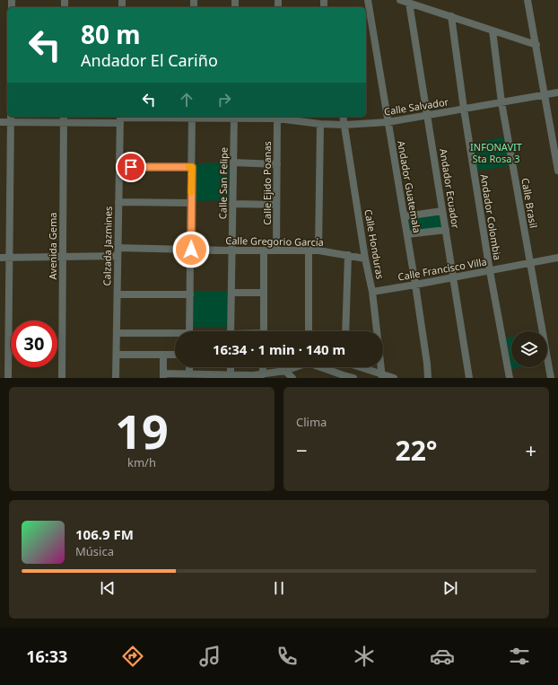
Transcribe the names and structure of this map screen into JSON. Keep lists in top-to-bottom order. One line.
{"streets":{"street":["Calle Salvador","Calle San Felipe","Calle Ejido Poanas","Andador Guatemala","Andador Ecuador","Calle Brasil","Andador Colombia","Calle Gregorio García","Calle Honduras","Avenida Gema","Calzada Jazmines","Calle Francisco Villa"]},"crossings":[["Calle Salvador","Calle San Felipe"],["Calle Salvador","Calle Ejido Poanas"],["Calle Salvador","Andador Guatemala"],["Calle Salvador","Andador Ecuador"],["Calle Salvador","Calle Brasil"],["Calle Salvador","Andador Colombia"],["Calle Salvador","Calle Honduras"],["Calle Salvador","Avenida Gema"],["Calle Salvador","Calzada Jazmines"],["Calle San Felipe","Calle Gregorio García"],["Calle Ejido Poanas","Calle Gregorio García"],["Andador Guatemala","Calle Francisco Villa"],["Andador Ecuador","Calle Francisco Villa"],["Calle Brasil","Calle Francisco Villa"],["Andador Colombia","Calle Francisco Villa"],["Calle Gregorio García","Calle Honduras"],["Calle Gregorio García","Calzada Jazmines"],["Calle Honduras","Calle Francisco Villa"]],"parks":["INFONAVIT Sta Rosa 3"],"page":{"turn":["80 m","Andador El Cariño"],"limit":"30","trip":"16:34 · 1 min · 140 m","tile":[["19","km/h"],"Clima"],"heat":["−","22°","+"],"song":["106.9 FM","Música"],"tabs":"16:33"}}
